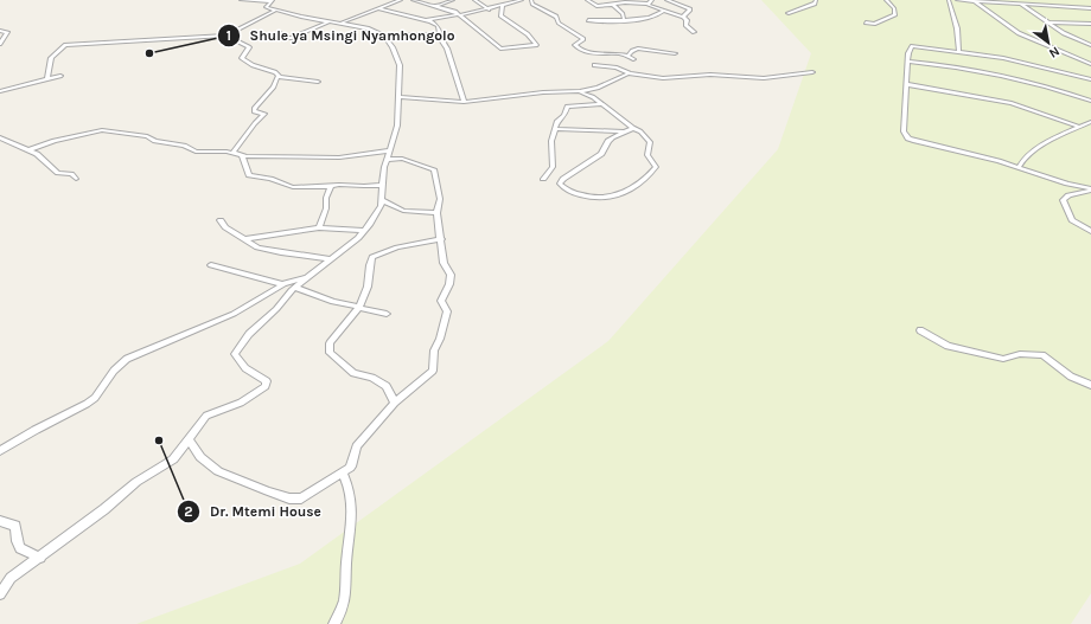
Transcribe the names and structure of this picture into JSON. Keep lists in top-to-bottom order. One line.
{"places":["Shule ya Msingi Nyamhongolo","Dr. Mtemi House"],"north":"bottom right"}
